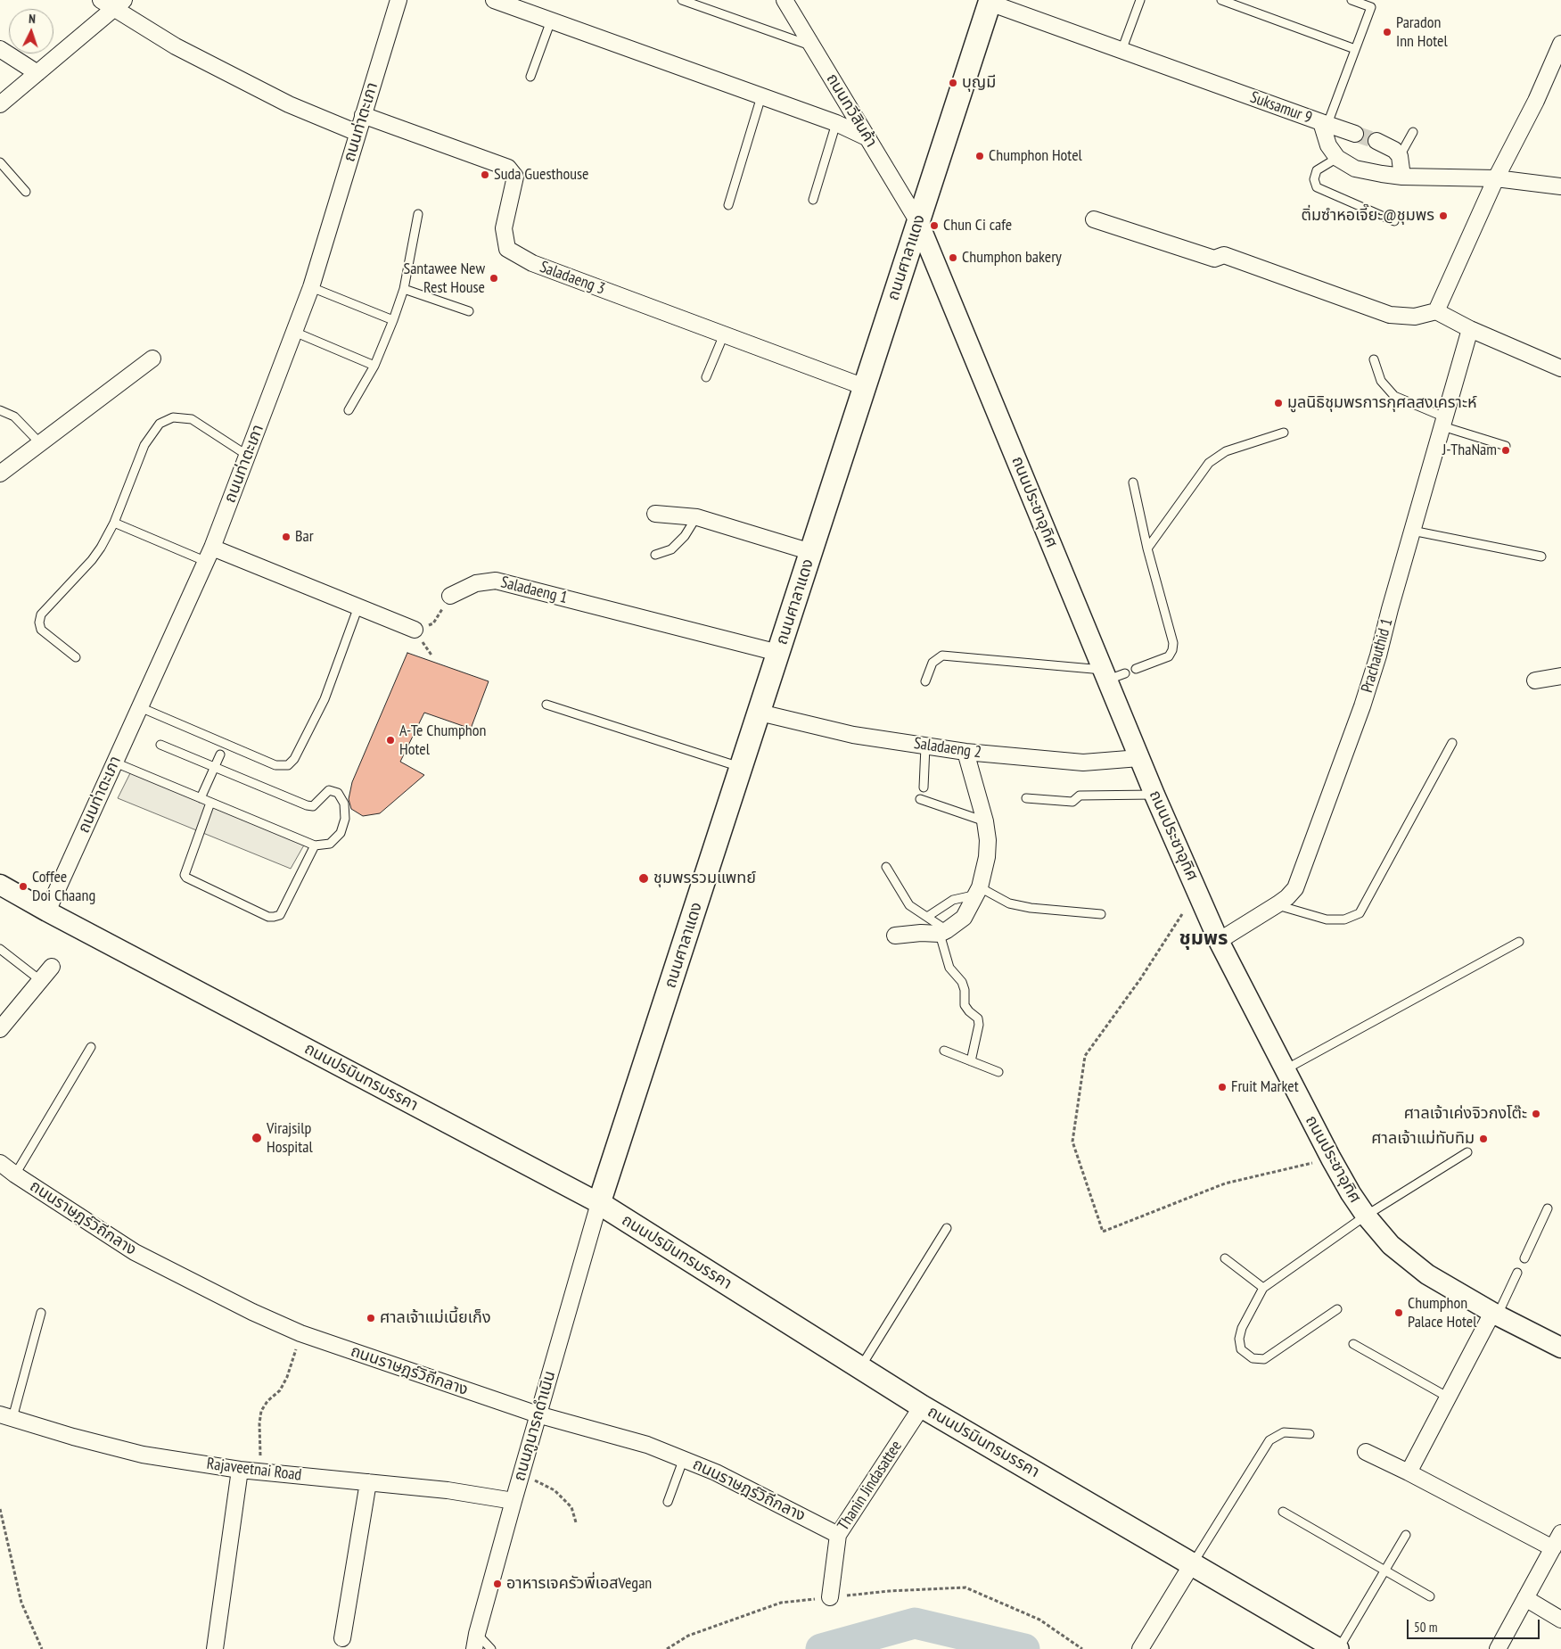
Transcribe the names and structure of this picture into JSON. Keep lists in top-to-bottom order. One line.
{"streets":{"main road":["ถนนศาลาแดง","ถนนปรมินทรมรรคา"],"street":["Suksamur 9","ถนนทวีสินค้า","ถนนท่าตะเภา","Saladaeng 3","ถนนประชาอุทิศ","Saladaeng 1","Prachauthid 1","Saladaeng 2","ถนนราษฎร์วิถีกลาง","ถนนภูนารถดำเนิน","Rajaveetnai Road","Thanin Jindasattee"]},"crossings":[["Suksamur 9","ถนนศาลาแดง"],["ถนนทวีสินค้า","ถนนศาลาแดง"],["ถนนทวีสินค้า","ถนนประชาอุทิศ"],["ถนนท่าตะเภา","Saladaeng 3"],["ถนนท่าตะเภา","ถนนปรมินทรมรรคา"],["ถนนศาลาแดง","Saladaeng 3"],["ถนนศาลาแดง","ถนนประชาอุทิศ"],["ถนนศาลาแดง","Saladaeng 1"],["ถนนศาลาแดง","Saladaeng 2"],["ถนนศาลาแดง","ถนนปรมินทรมรรคา"],["ถนนศาลาแดง","ถนนภูนารถดำเนิน"],["ถนนประชาอุทิศ","Prachauthid 1"],["ถนนประชาอุทิศ","Saladaeng 2"],["ถนนปรมินทรมรรคา","ถนนภูนารถดำเนิน"],["ถนนปรมินทรมรรคา","Thanin Jindasattee"],["ถนนราษฎร์วิถีกลาง","ถนนภูนารถดำเนิน"],["ถนนราษฎร์วิถีกลาง","Thanin Jindasattee"],["ถนนภูนารถดำเนิน","Rajaveetnai Road"]],"districts":["ชุมพร"],"places":["Paradon Inn Hotel","บุญมี","Chumphon Hotel","Suda Guesthouse","ติ่มซำหอเจี๊ยะ@ชุมพร","Chun Ci cafe","Chumphon bakery","Santawee New Rest House","มูลนิธิชุมพรการกุศลสงเคราะห์","J-ThaNam","Bar","A-Te Chumphon Hotel","ชุมพรรวมแพทย์","Coffee Doi Chaang","Fruit Market","ศาลเจ้าเค่งจิวกงโต๊ะ","Virajsilp Hospital","ศาลเจ้าแม่ทับทิม","Chumphon Palace Hotel","ศาลเจ้าแม่เนี้ยเก็ง","อาหารเจครัวพี่เอสVegan"],"scale_bar":"50 m","north":"top"}
